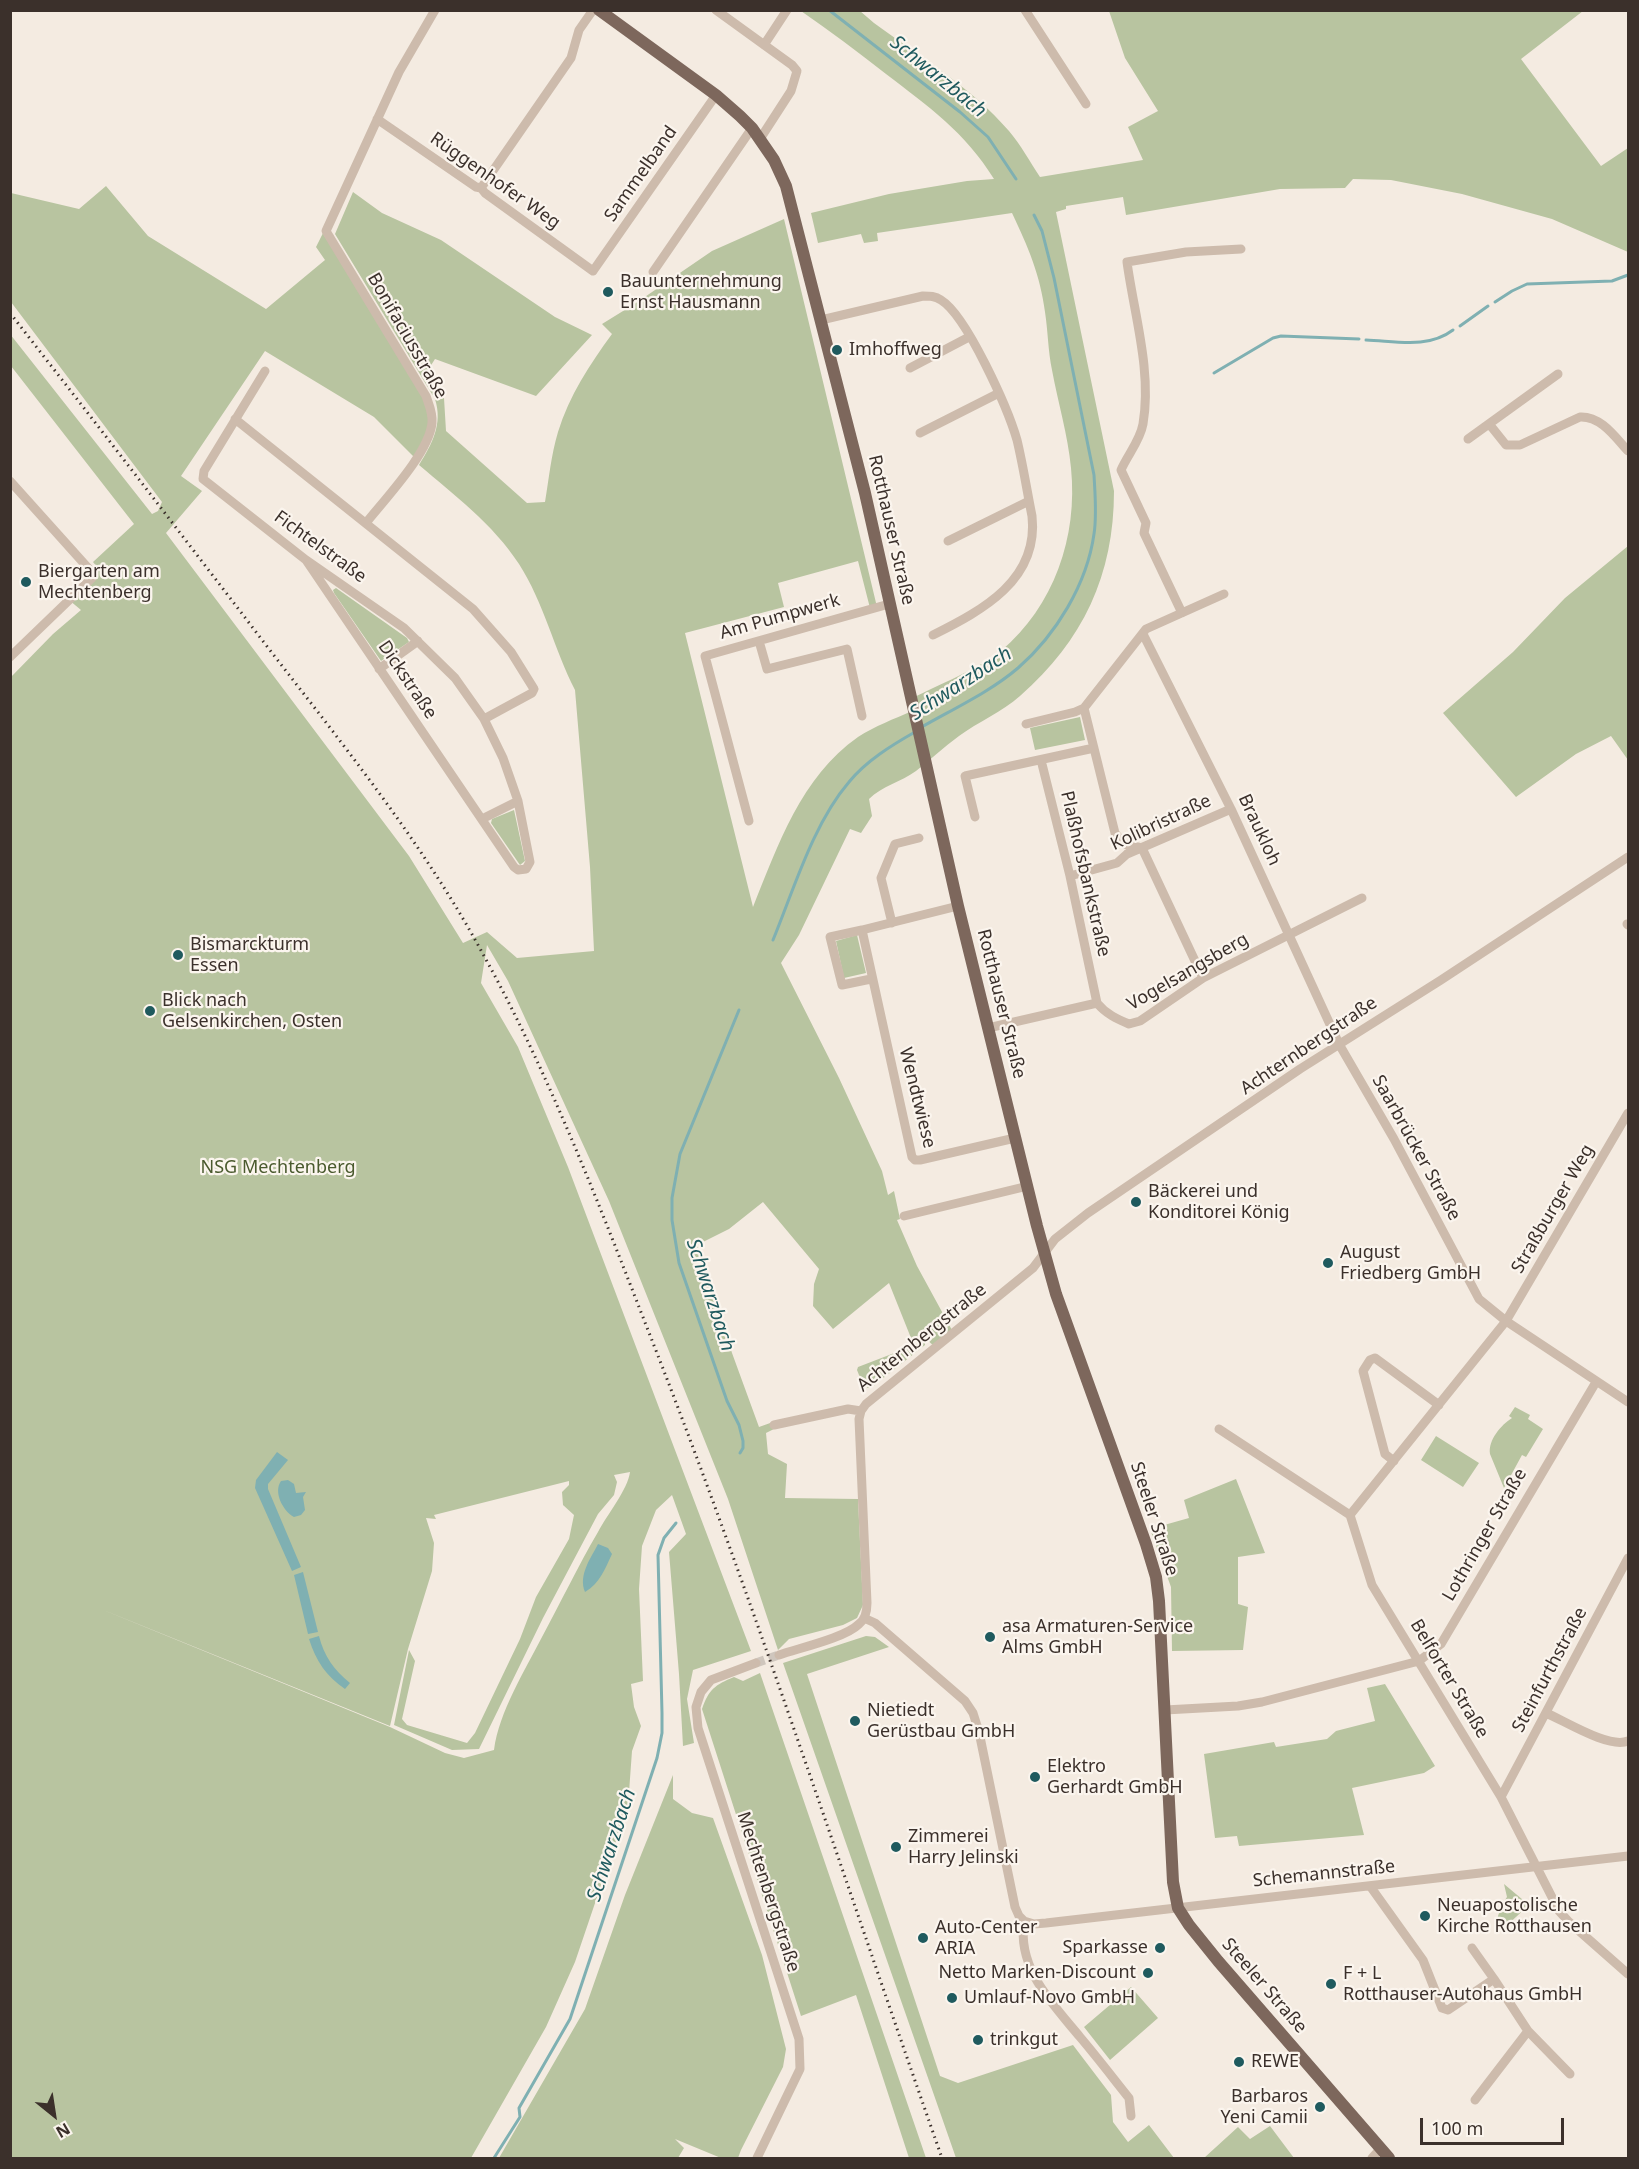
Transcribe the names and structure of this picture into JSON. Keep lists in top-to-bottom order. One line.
{"streets":{"main road":["Rotthauser Straße","Steeler Straße"],"street":["Sammelband","Rüggenhofer Weg","Bonifaciusstraße","Fichtelstraße","Am Pumpwerk","Dickstraße","Kolibristraße","Braukloh","Plaßhofsbankstraße","Vogelsangsberg","Achternbergstraße","Wendtwiese","Saarbrücker Straße","Straßburger Weg","Lothringer Straße","Steinfurthstraße","Belforter Straße","Schemannstraße","Mechtenbergstraße"]},"crossings":[["Sammelband","Rüggenhofer Weg"],["Sammelband","Rotthauser Straße"],["Rüggenhofer Weg","Bonifaciusstraße"],["Rotthauser Straße","Am Pumpwerk"],["Rotthauser Straße","Wendtwiese"],["Rotthauser Straße","Steeler Straße"],["Fichtelstraße","Dickstraße"],["Kolibristraße","Braukloh"],["Kolibristraße","Plaßhofsbankstraße"],["Braukloh","Vogelsangsberg"],["Braukloh","Achternbergstraße"],["Braukloh","Saarbrücker Straße"],["Plaßhofsbankstraße","Vogelsangsberg"],["Achternbergstraße","Saarbrücker Straße"],["Achternbergstraße","Steeler Straße"],["Wendtwiese","Steeler Straße"],["Saarbrücker Straße","Straßburger Weg"],["Saarbrücker Straße","Lothringer Straße"],["Straßburger Weg","Belforter Straße"],["Steeler Straße","Lothringer Straße"],["Steeler Straße","Schemannstraße"],["Lothringer Straße","Belforter Straße"],["Steinfurthstraße","Belforter Straße"],["Belforter Straße","Schemannstraße"]],"water":["Schwarzbach"],"parks":["NSG Mechtenberg"],"places":["Bauunternehmung Ernst Hausmann","Imhoffweg","Biergarten am Mechtenberg","Bismarckturm Essen","Blick nach Gelsenkirchen, Osten","Bäckerei und Konditorei König","August Friedberg GmbH","asa Armaturen-Service Alms GmbH","Nietiedt Gerüstbau GmbH","Elektro Gerhardt GmbH","Zimmerei Harry Jelinski","Neuapostolische Kirche Rotthausen","Auto-Center ARIA","Sparkasse","Netto Marken-Discount","F + L Rotthauser-Autohaus GmbH","Umlauf-Novo GmbH","trinkgut","REWE","Barbaros Yeni Camii"],"scale_bar":"100 m","north":"bottom right"}
